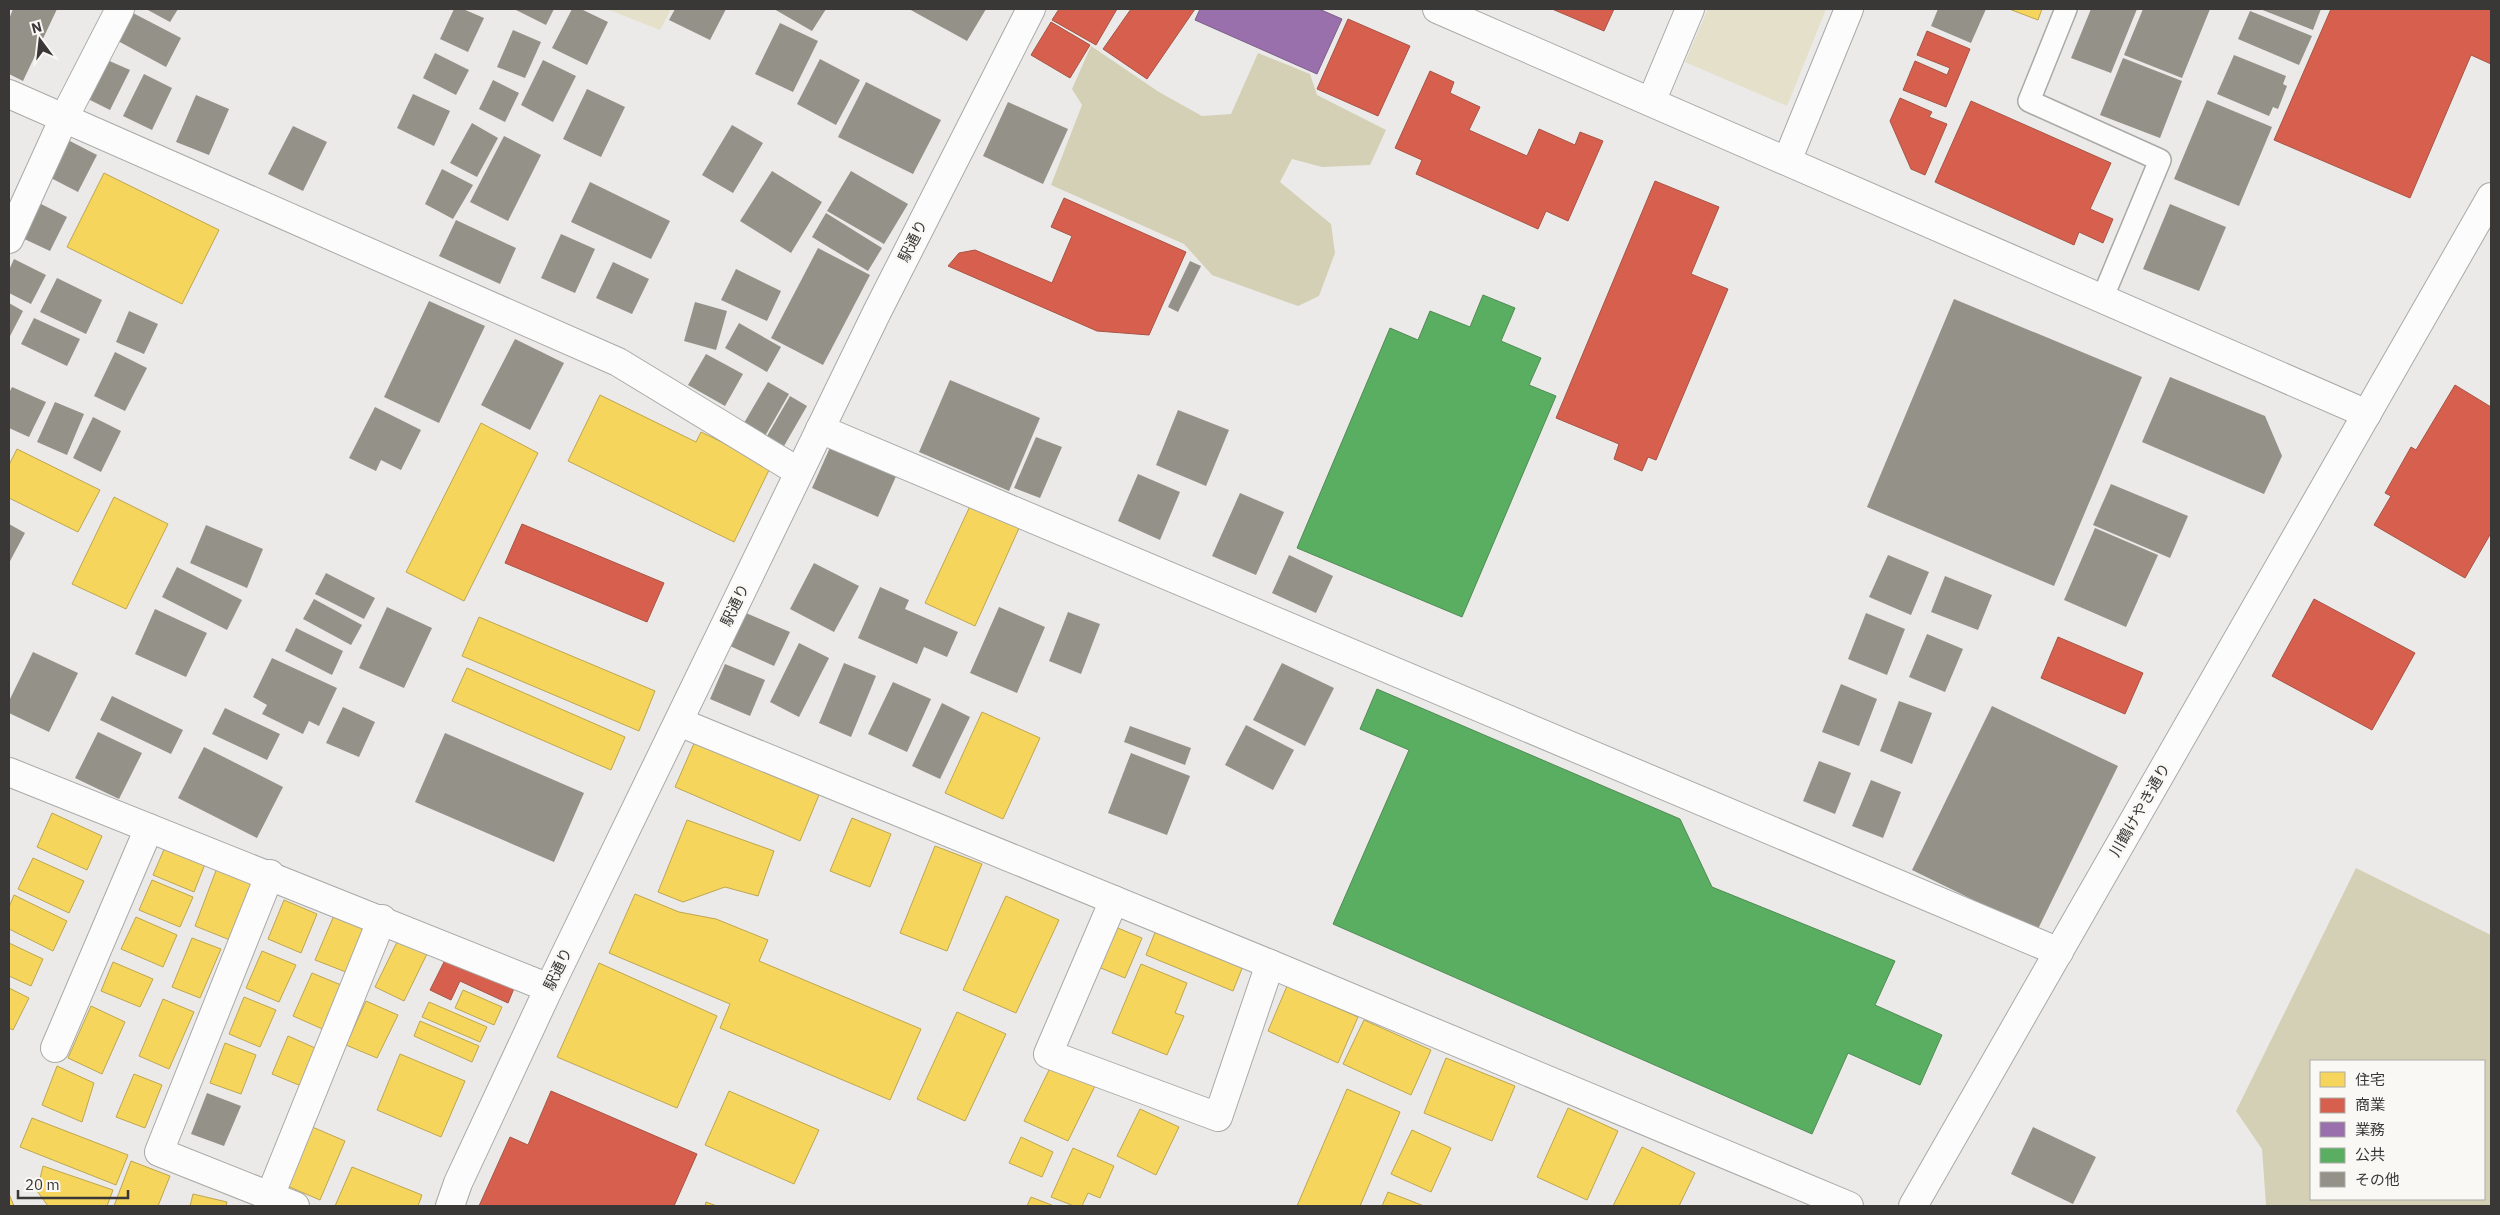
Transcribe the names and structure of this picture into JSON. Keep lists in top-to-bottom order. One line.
{"streets":{"street":["駅通り","川鶴けやき通り"]},"legend":["住宅","商業","業務","公共","その他"],"scale_bar":"20 m","north":"top"}
